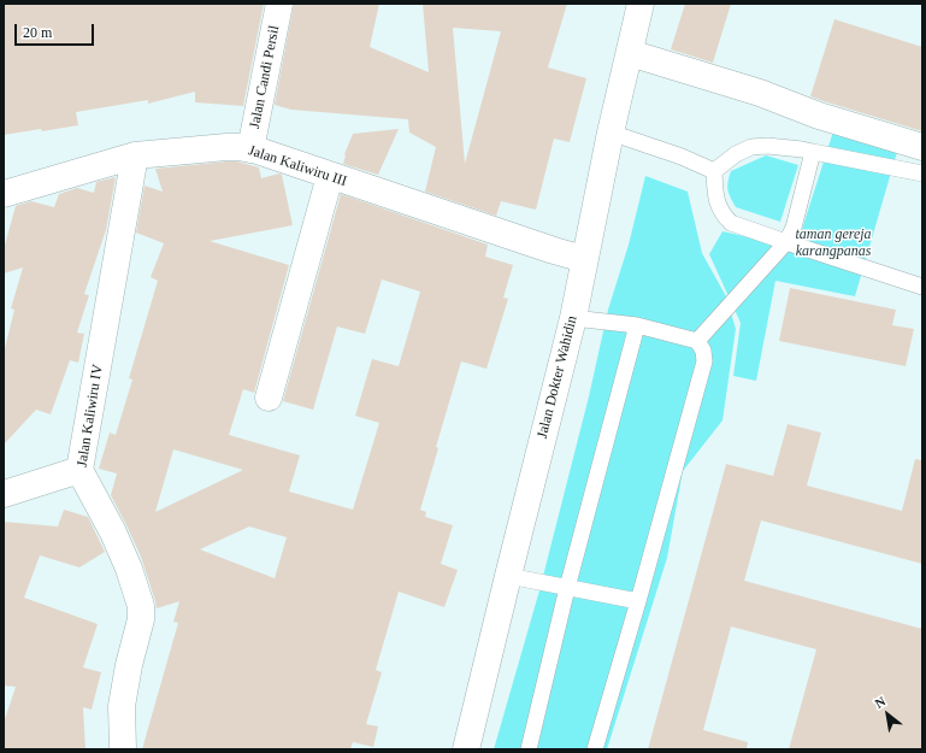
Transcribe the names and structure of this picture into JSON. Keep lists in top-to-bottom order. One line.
{"streets":{"main road":["Jalan Candi Persil","Jalan Kaliwiru III","Jalan Dokter Wahidin","Jalan Kaliwiru IV"]},"crossings":[["Jalan Candi Persil","Jalan Kaliwiru III"],["Jalan Kaliwiru III","Jalan Dokter Wahidin"],["Jalan Kaliwiru III","Jalan Kaliwiru IV"]],"parks":["taman gereja karangpanas"],"scale_bar":"20 m","north":"top left"}
